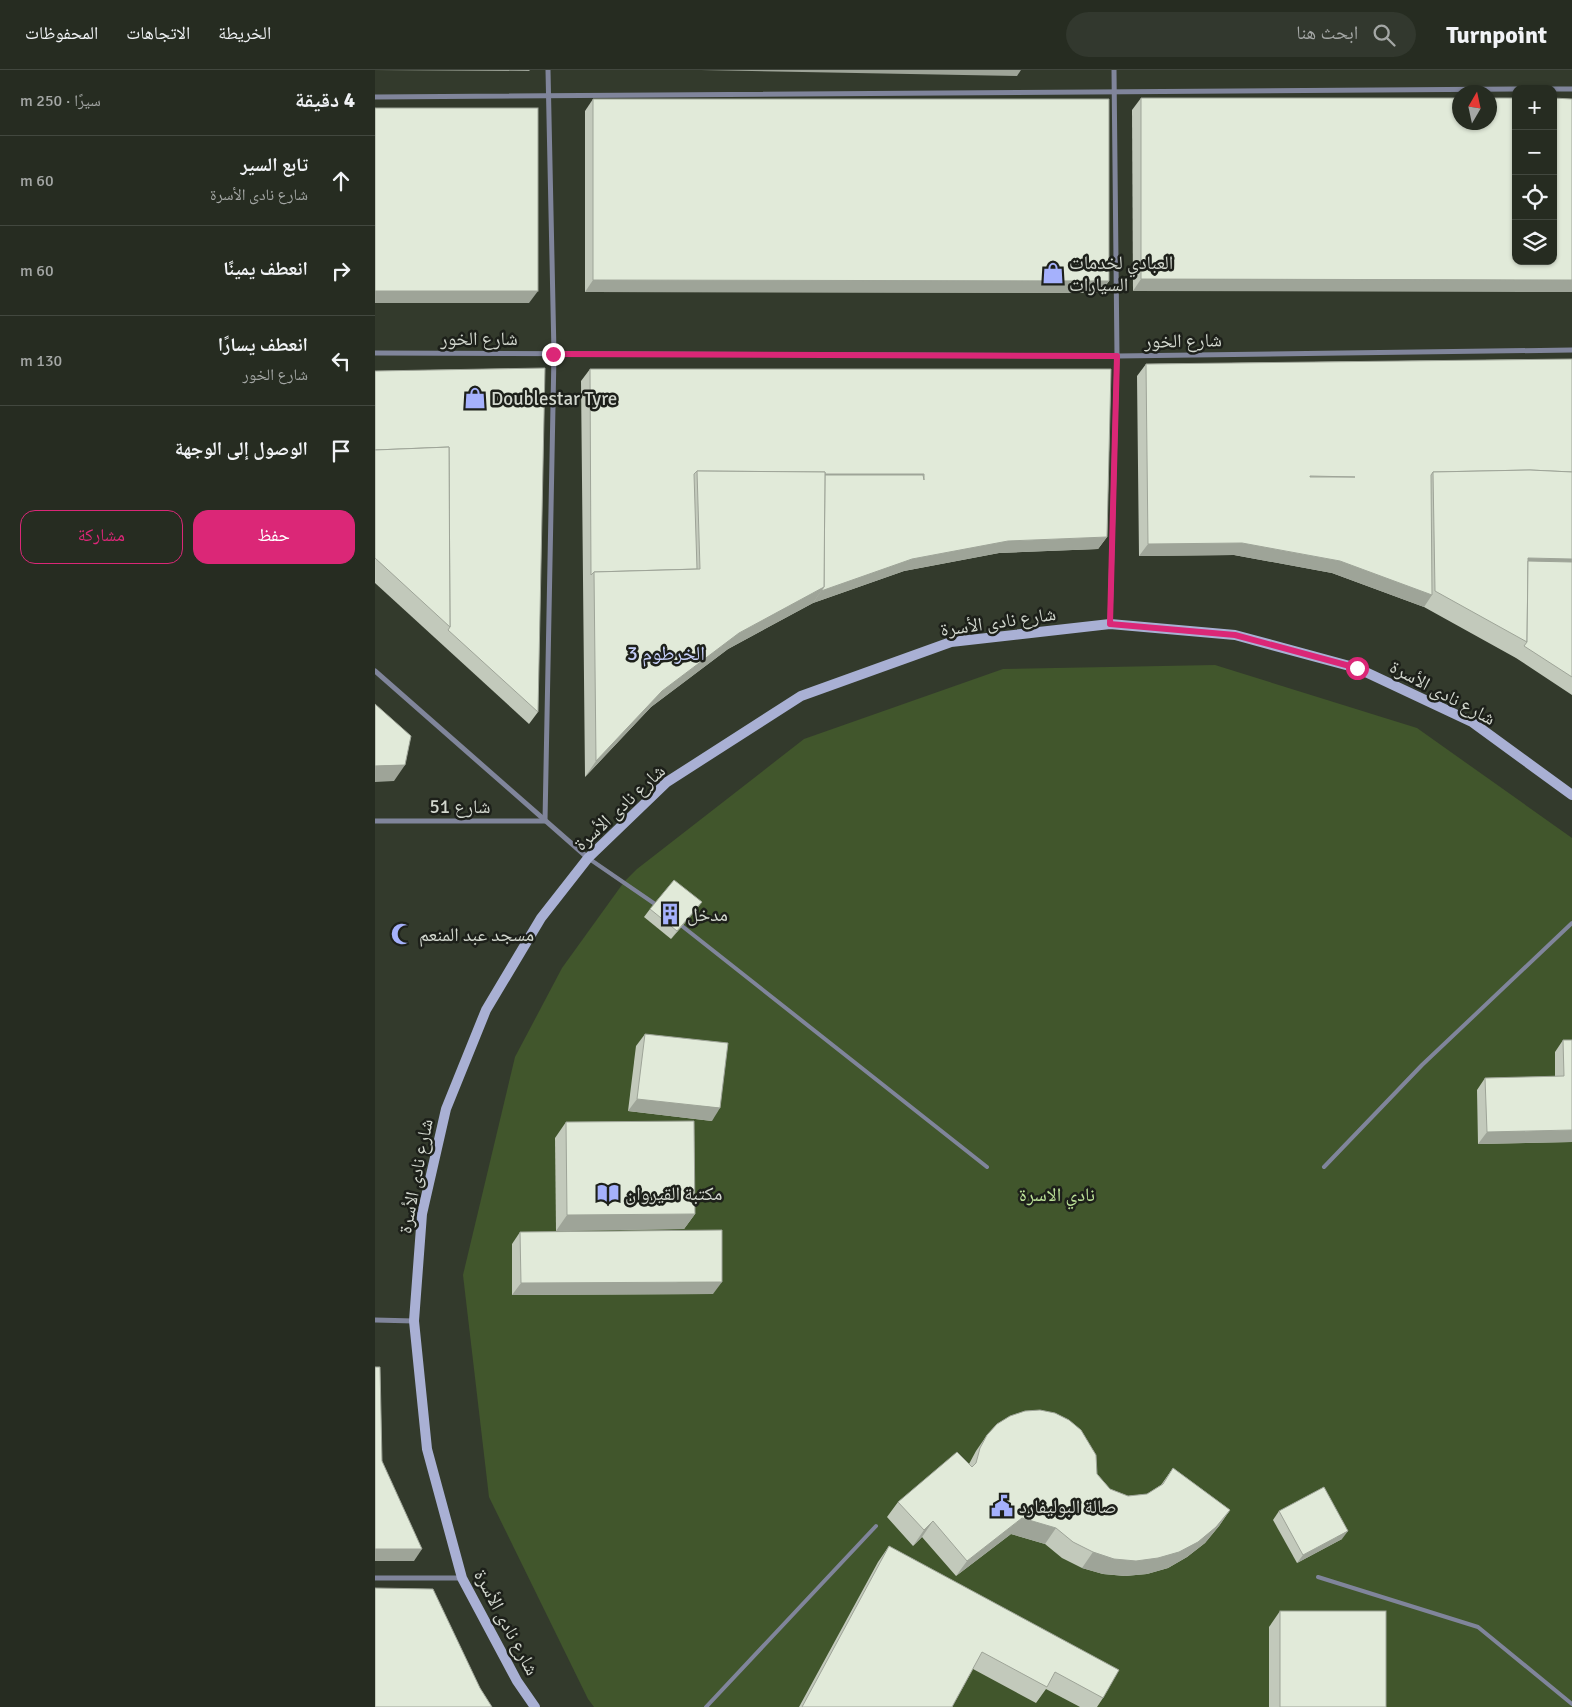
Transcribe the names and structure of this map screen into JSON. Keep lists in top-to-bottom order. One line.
{"streets":{"street":["شارع الخور","شارع نادى الأسرة","شارع 51"]},"districts":["الخرطوم 3"],"parks":["نادي الاسرة"],"places":{"shop":["العبادي لخدمات السيارات","Doublestar Tyre"],"building":["مدخل"],"mosque":["مسجد عبد المنعم"],"library":["مكتبة القيروان"],"public building":["صالة البوليفارد"]},"north":"top","page":{"header":"Turnpoint","search":"ابحث هنا","nav":["الخريطة","الاتجاهات","المحفوظات"],"heading":["4 دقيقة","سيرًا · 250 m"],"map_buttons":["+","−"],"list":[["تابع السير","شارع نادى الأسرة","60 m"],["انعطف يمينًا","60 m"],["انعطف يسارًا","شارع الخور","130 m"],"الوصول إلى الوجهة"],"buttons":["حفظ","مشاركة"]}}
